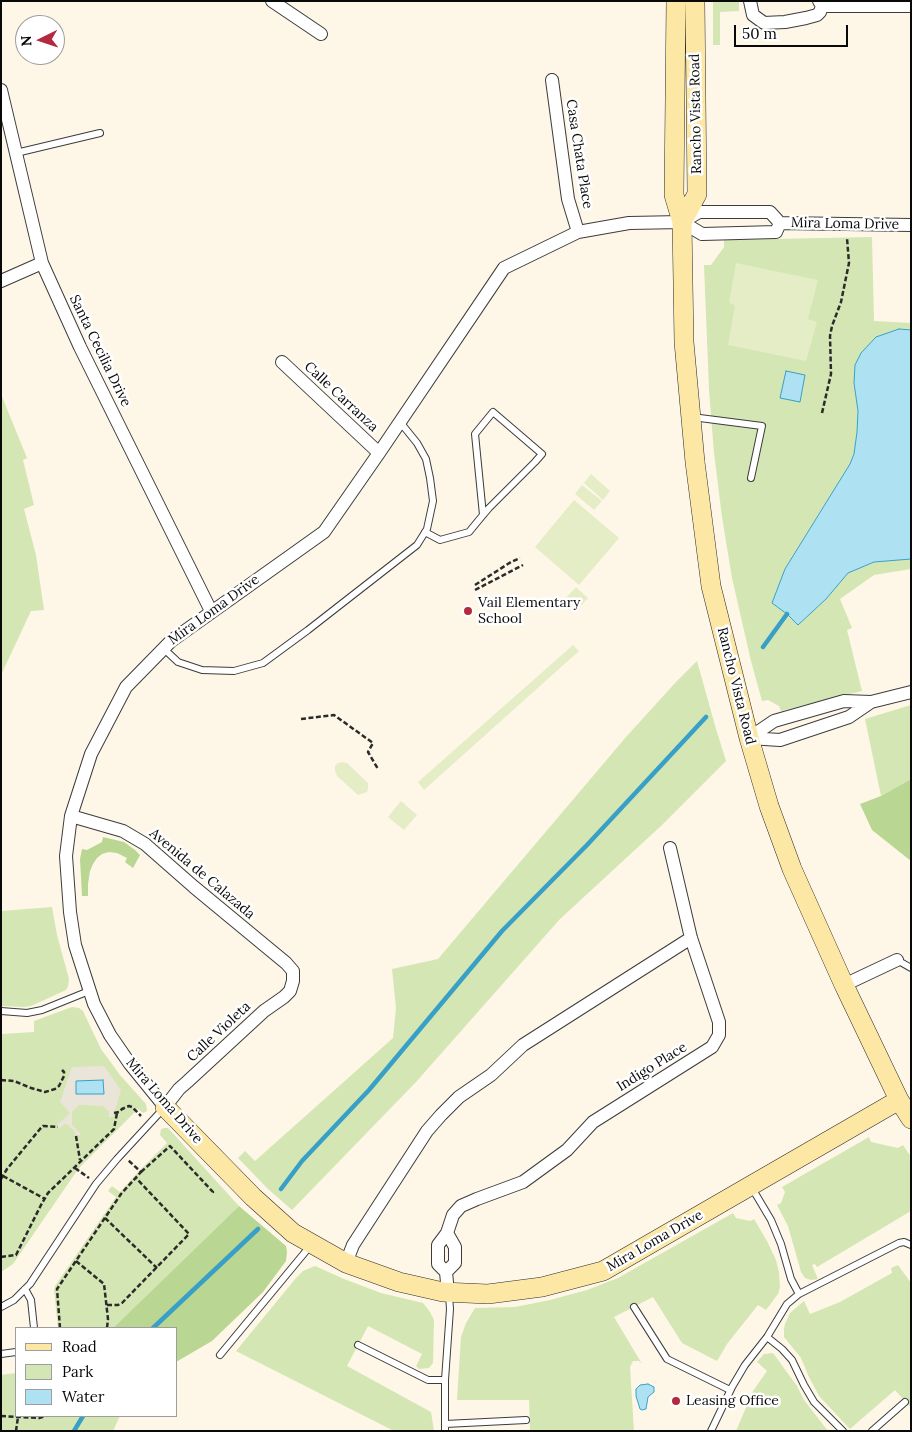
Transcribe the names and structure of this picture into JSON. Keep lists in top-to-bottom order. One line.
{"streets":{"main road":["Rancho Vista Road","Mira Loma Drive"],"street":["Casa Chata Place","Santa Cecilia Drive","Calle Carranza","Avenida de Calazada","Calle Violeta","Indigo Place"]},"crossings":[["Rancho Vista Road","Mira Loma Drive"],["Casa Chata Place","Mira Loma Drive"],["Mira Loma Drive","Santa Cecilia Drive"],["Mira Loma Drive","Calle Carranza"],["Mira Loma Drive","Avenida de Calazada"],["Mira Loma Drive","Calle Violeta"],["Mira Loma Drive","Indigo Place"],["Avenida de Calazada","Calle Violeta"]],"places":["Vail Elementary School","Leasing Office"],"legend":["Road","Park","Water"],"scale_bar":"50 m","north":"left"}
